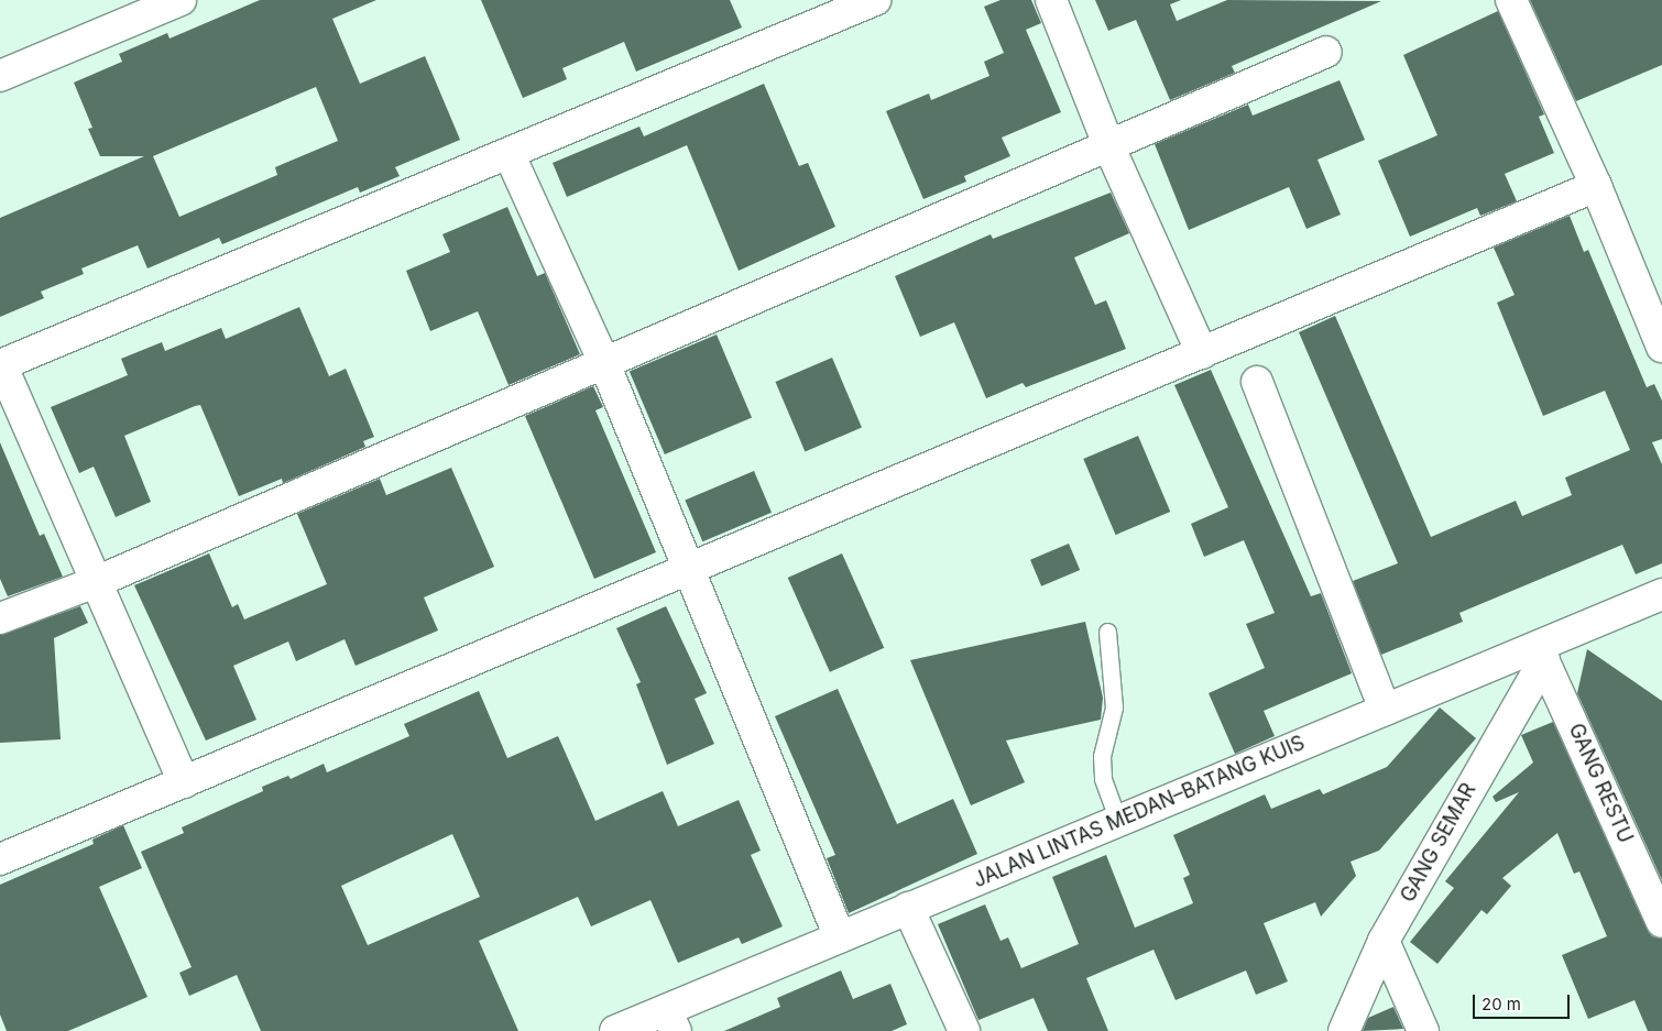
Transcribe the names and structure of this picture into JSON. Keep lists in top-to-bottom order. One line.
{"streets":{"main road":["GANG RESTU","JALAN LINTAS MEDAN–BATANG KUIS","GANG SEMAR"]},"crossings":[["GANG RESTU","JALAN LINTAS MEDAN–BATANG KUIS"],["GANG RESTU","GANG SEMAR"],["JALAN LINTAS MEDAN–BATANG KUIS","GANG SEMAR"]],"scale_bar":"20 m"}
